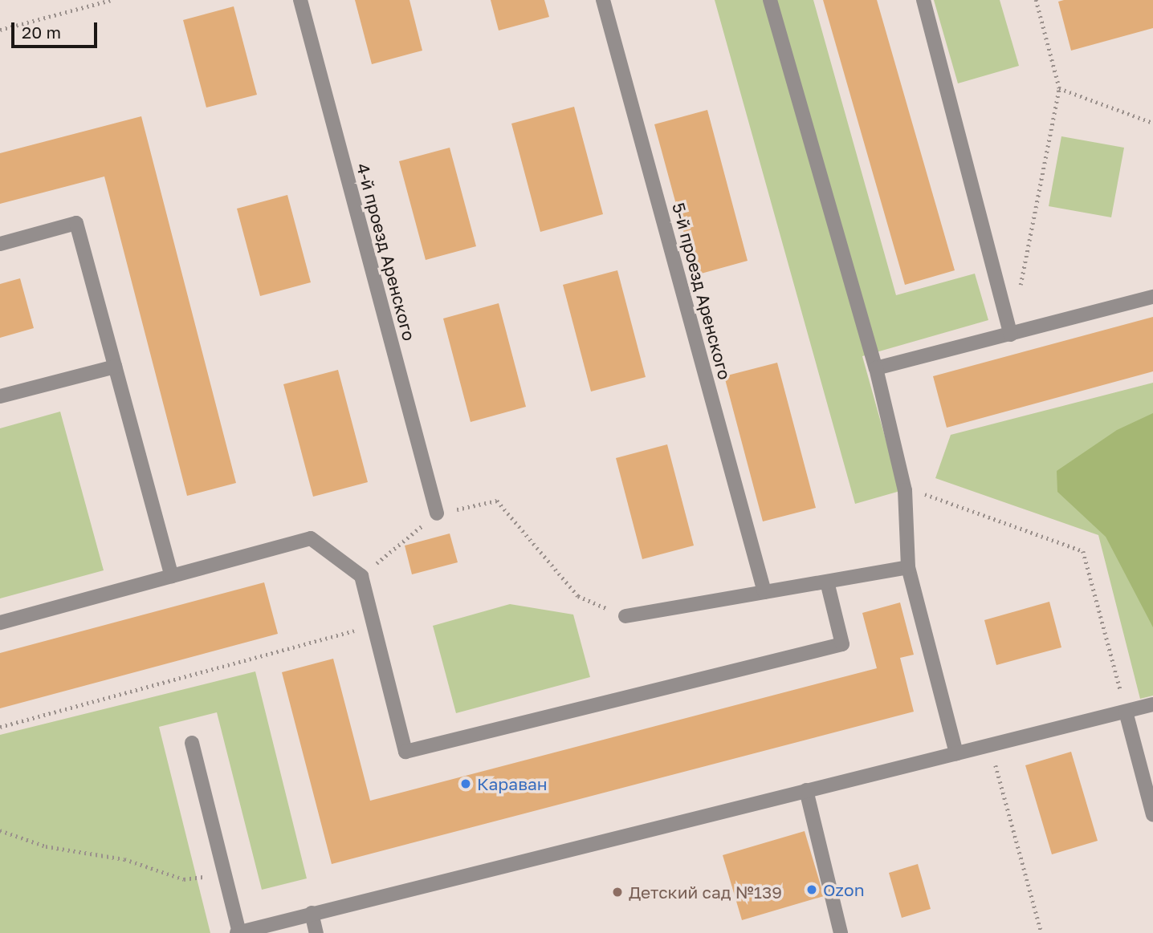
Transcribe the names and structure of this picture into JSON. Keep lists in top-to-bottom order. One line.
{"streets":{"street":["4-й проезд Аренского","5-й проезд Аренского"]},"places":["Караван","Ozon","Детский сад №139"],"scale_bar":"20 m"}
